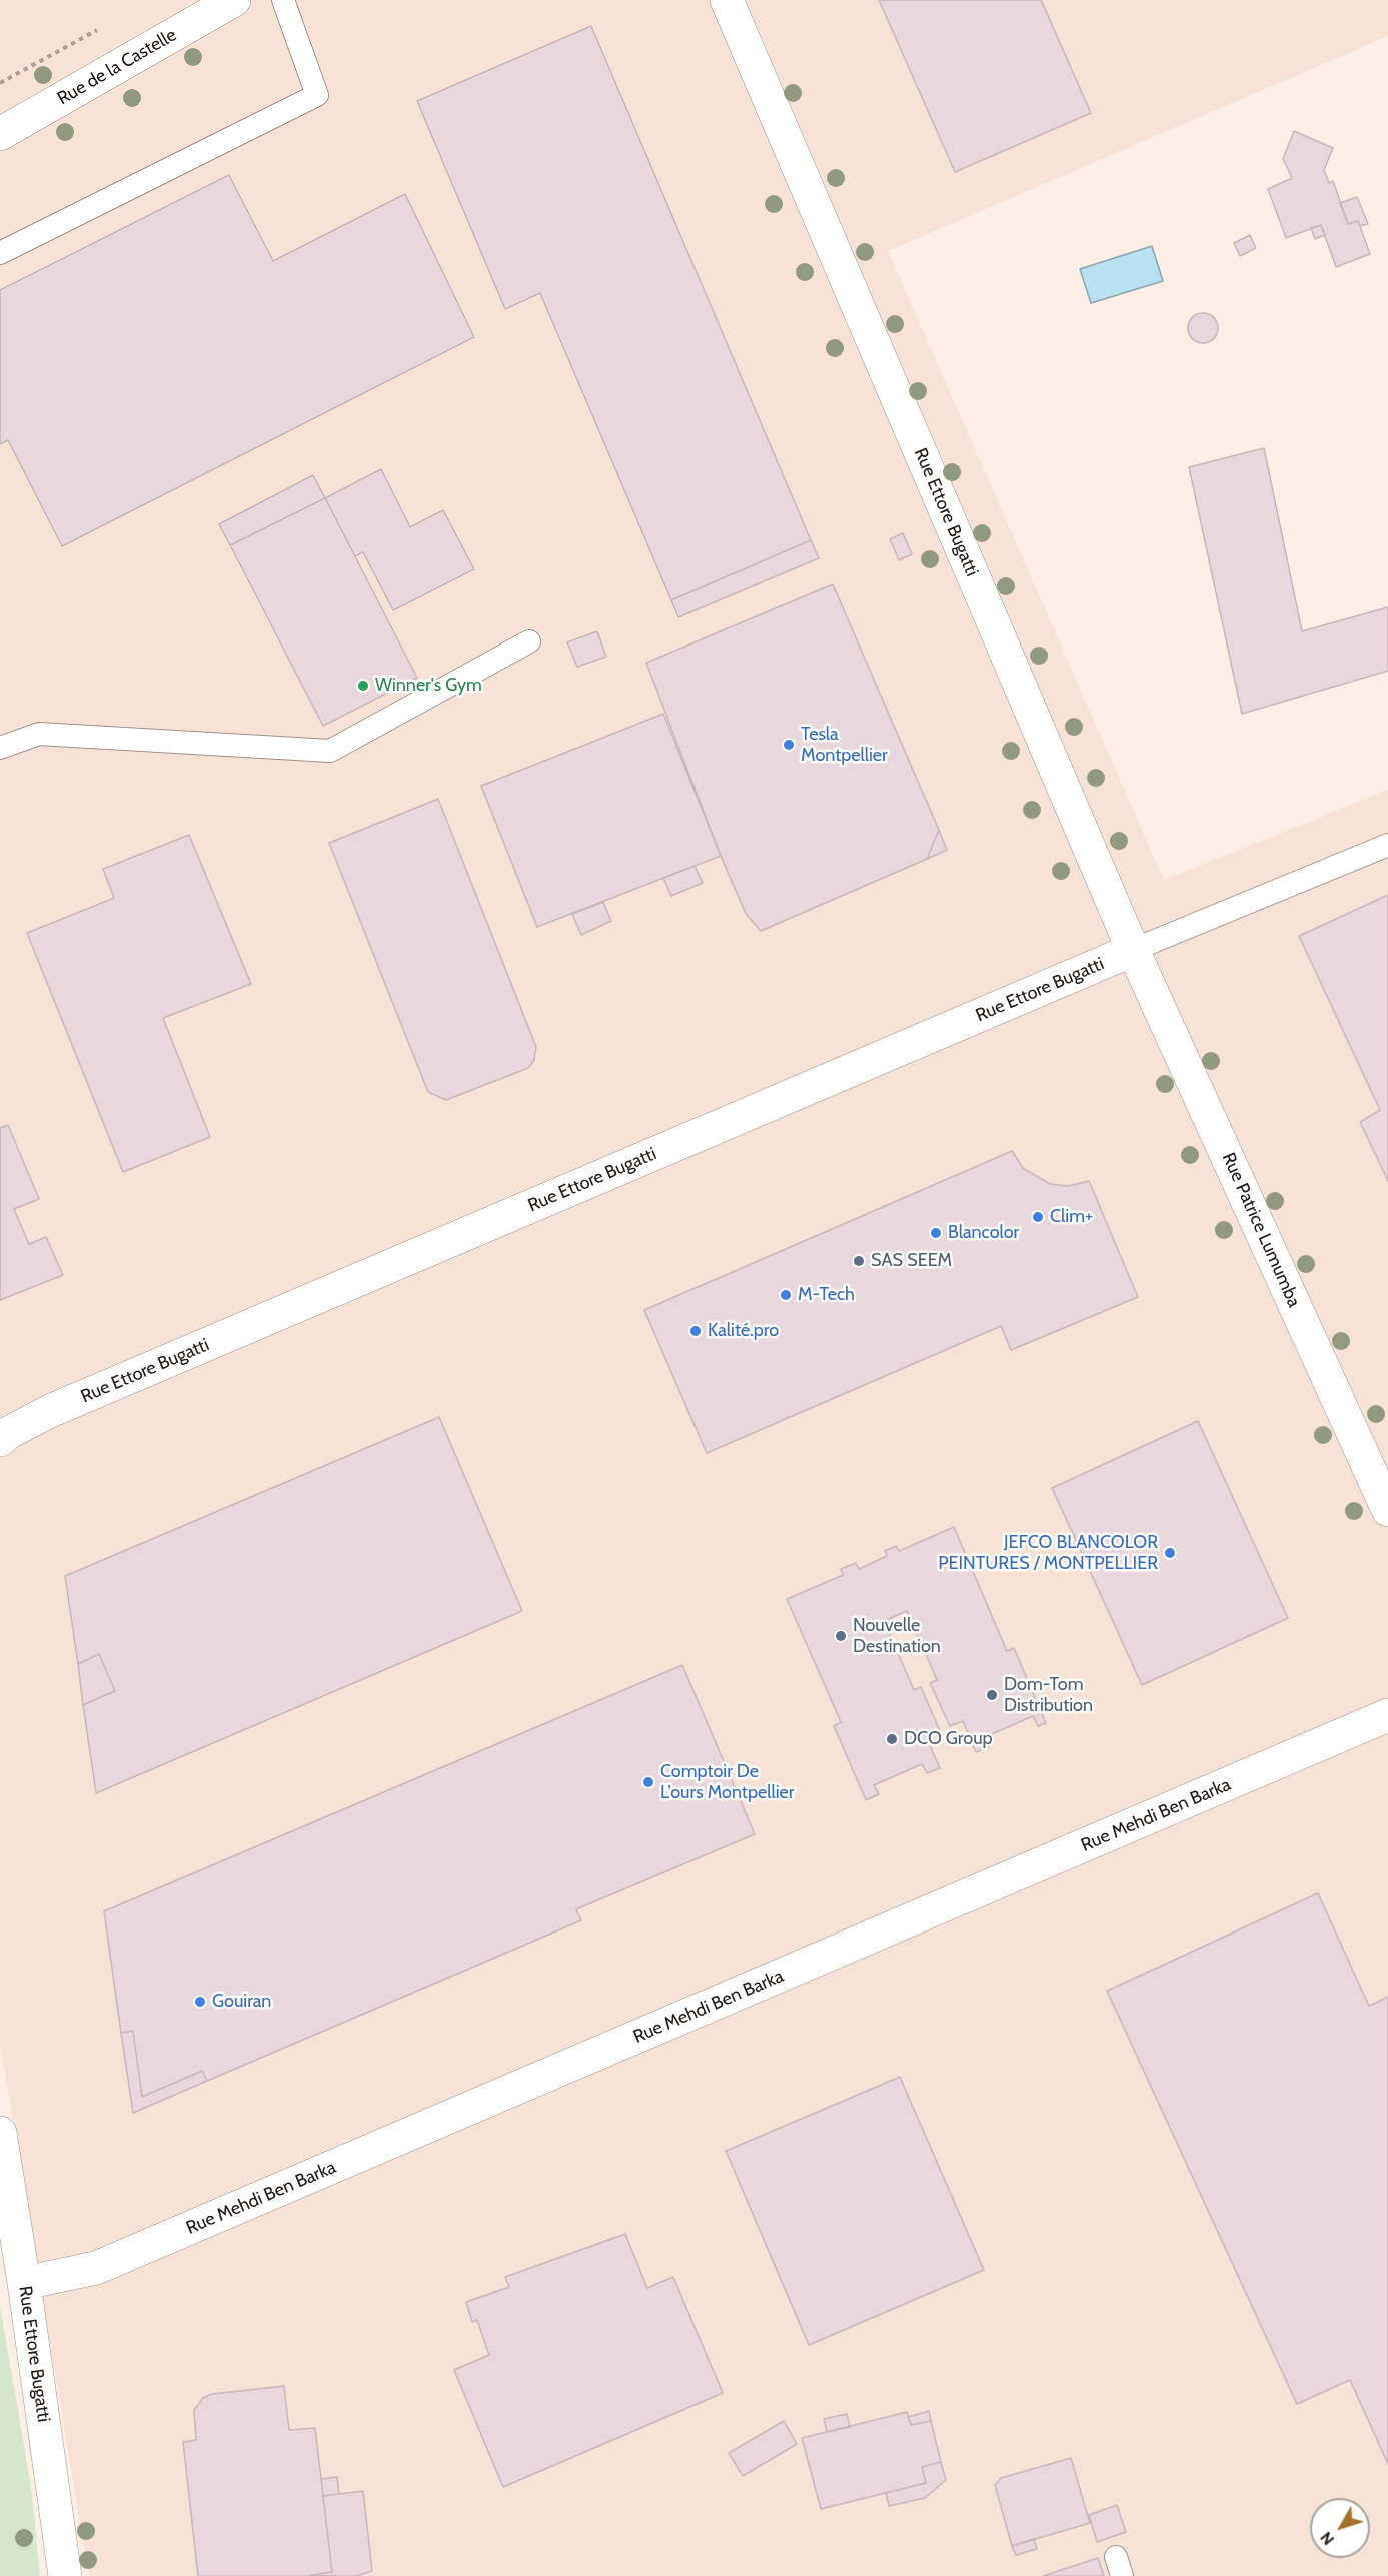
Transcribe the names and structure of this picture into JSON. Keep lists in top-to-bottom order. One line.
{"streets":{"street":["Rue de la Castelle","Rue Ettore Bugatti","Rue Patrice Lumumba","Rue Mehdi Ben Barka"]},"crossings":[["Rue Ettore Bugatti","Rue Patrice Lumumba"],["Rue Ettore Bugatti","Rue Mehdi Ben Barka"]],"places":["Winner's Gym","Tesla Montpellier","Clim+","Blancolor","SAS SEEM","M-Tech","Kalité.pro","JEFCO BLANCOLOR PEINTURES / MONTPELLIER","Nouvelle Destination","Dom-Tom Distribution","DCO Group","Comptoir De L'ours Montpellier","Gouiran"],"north":"bottom left"}
